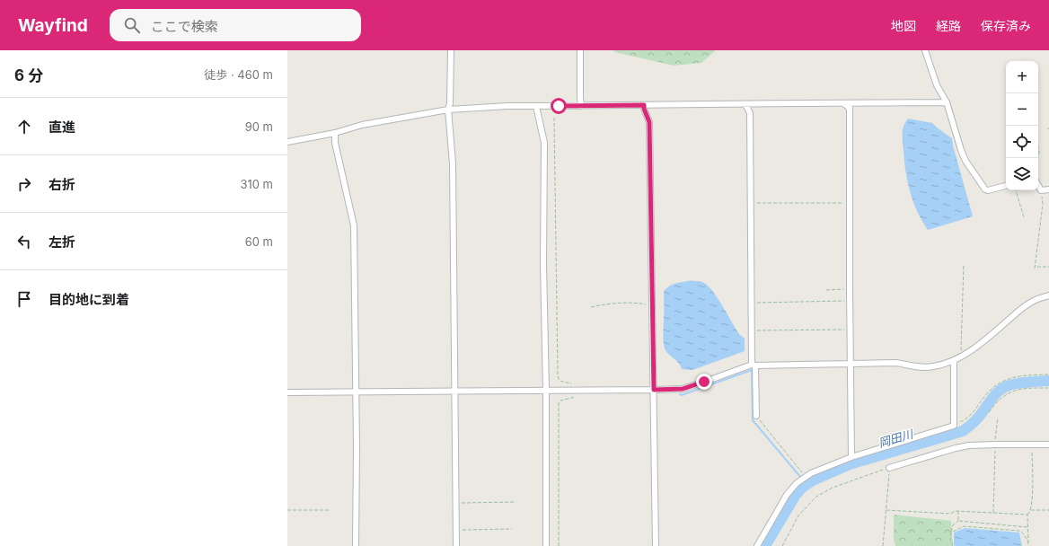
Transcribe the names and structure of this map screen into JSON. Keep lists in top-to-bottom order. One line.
{"water":["岡田川"],"page":{"header":"Wayfind","search":"ここで検索","nav":["地図","経路","保存済み"],"heading":["6 分","徒歩 · 460 m"],"map_buttons":["+","−"],"list":[["直進","90 m"],["右折","310 m"],["左折","60 m"],"目的地に到着"]}}
